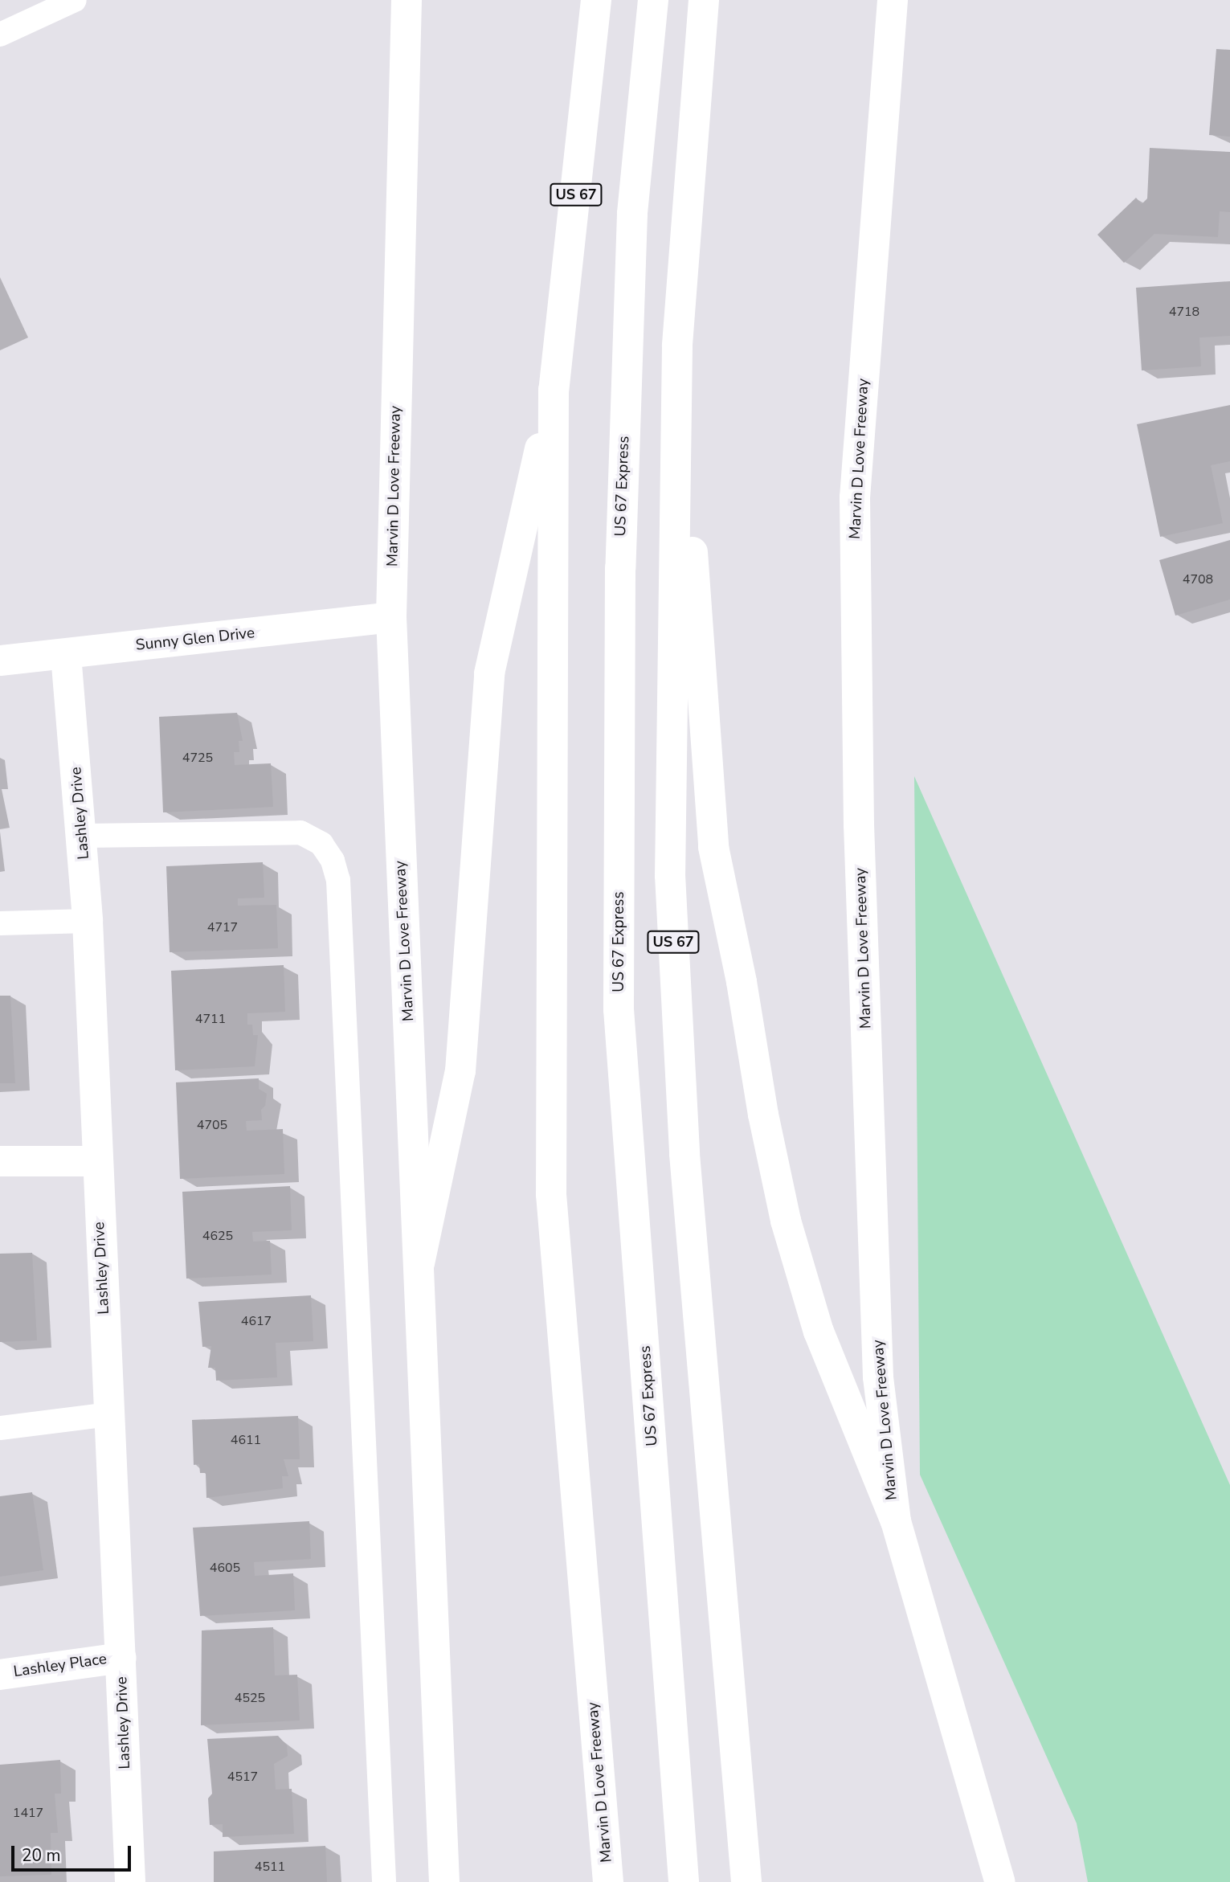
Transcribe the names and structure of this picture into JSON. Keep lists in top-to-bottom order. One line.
{"streets":{"main road":["US 67","Marvin D Love Freeway","US 67 Express","Sunny Glen Drive","Lashley Drive","Lashley Place"]},"crossings":[["Marvin D Love Freeway","Sunny Glen Drive"],["Sunny Glen Drive","Lashley Drive"],["Lashley Drive","Lashley Place"]],"house_numbers":["4718","4708","4725","4717","4711","4705","4625","4617","4611","4605","4525","4517","1417","4511"],"scale_bar":"20 m"}
